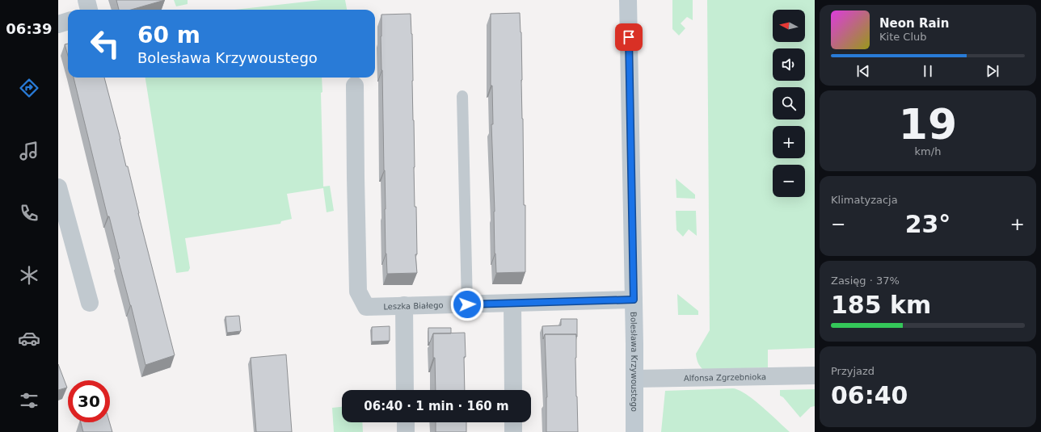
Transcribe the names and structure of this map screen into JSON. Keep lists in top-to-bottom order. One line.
{"streets":{"street":["Leszka Białego","Bolesława Krzywoustego","Alfonsa Zgrzebnioka"]},"crossings":[["Leszka Białego","Bolesława Krzywoustego"],["Bolesława Krzywoustego","Alfonsa Zgrzebnioka"]],"north":"left","page":{"tabs":"06:39","map_buttons":["+","−"],"turn":["60 m","Bolesława Krzywoustego"],"song":["Neon Rain","Kite Club"],"tile":[["19","km/h"],"Klimatyzacja",["Zasięg · 37%","185 km"],["Przyjazd","06:40"]],"heat":["−","23°","+"],"limit":"30","trip":"06:40 · 1 min · 160 m"}}
